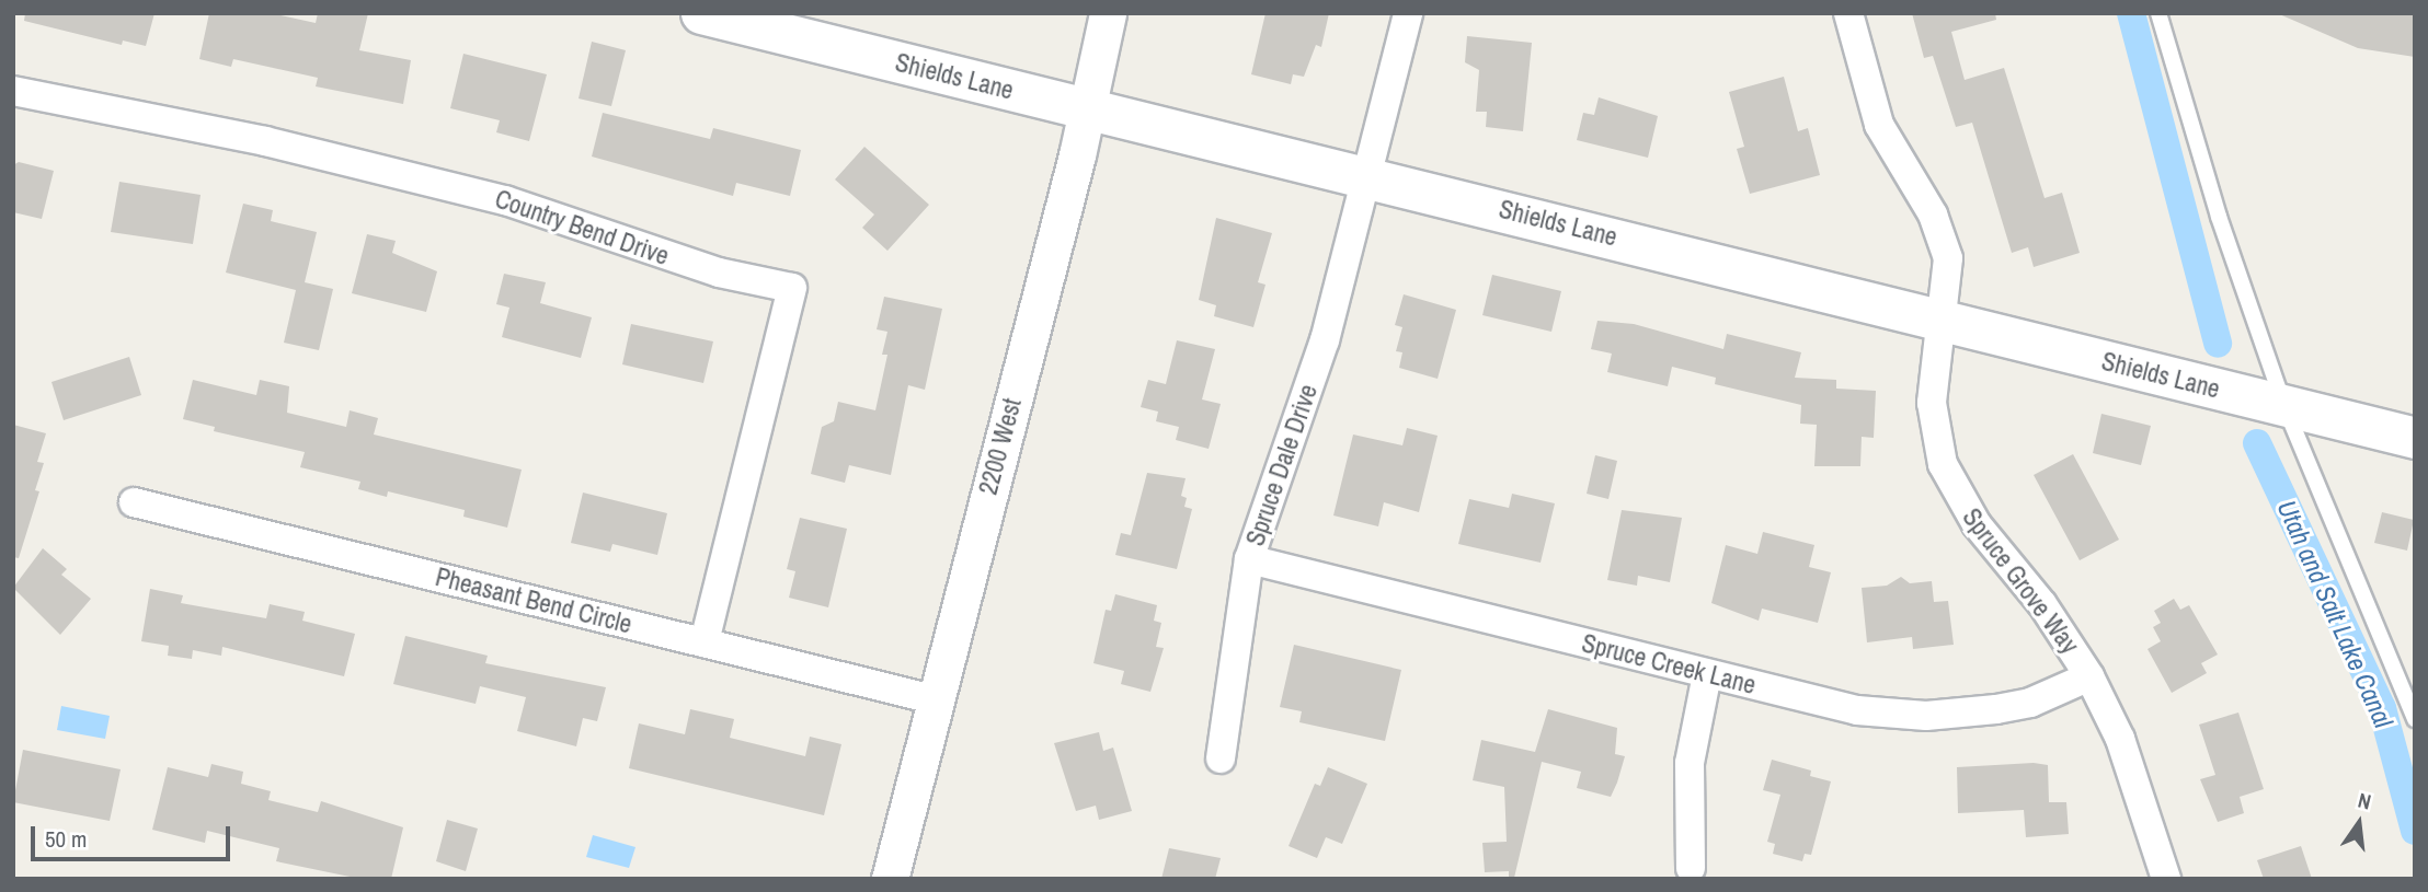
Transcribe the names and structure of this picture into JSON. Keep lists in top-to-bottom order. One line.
{"streets":{"main road":["Shields Lane"],"street":["Country Bend Drive","2200 West","Spruce Dale Drive","Spruce Grove Way","Pheasant Bend Circle","Spruce Creek Lane"]},"crossings":[["Shields Lane","2200 West"],["Shields Lane","Spruce Dale Drive"],["Shields Lane","Spruce Grove Way"],["Country Bend Drive","Pheasant Bend Circle"],["2200 West","Pheasant Bend Circle"],["Spruce Dale Drive","Spruce Creek Lane"],["Spruce Grove Way","Spruce Creek Lane"]],"water":["Utah and Salt Lake Canal"],"scale_bar":"50 m","north":"top"}
